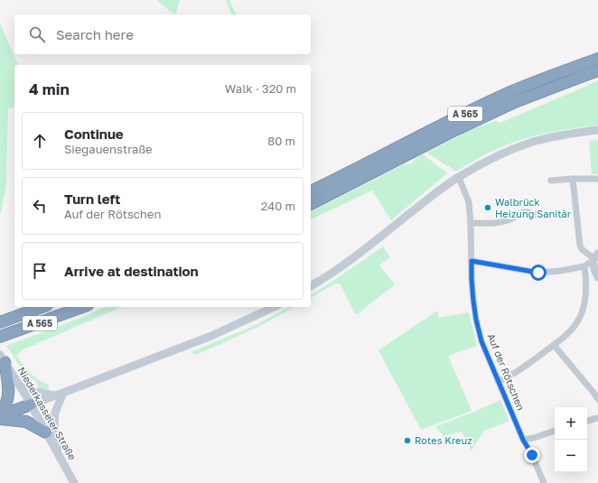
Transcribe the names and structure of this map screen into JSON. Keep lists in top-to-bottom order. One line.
{"streets":{"highway":["A 565"],"main road":["Niederkasseler Straße"],"street":["Auf der Rötschen"]},"places":["Walbrück Heizung Sanitär","Rotes Kreuz"],"page":{"search":"Search here","heading":["4 min","Walk · 320 m"],"list":[["Continue","Siegauenstraße","80 m"],["Turn left","Auf der Rötschen","240 m"],"Arrive at destination"],"map_buttons":["+","−"]}}
